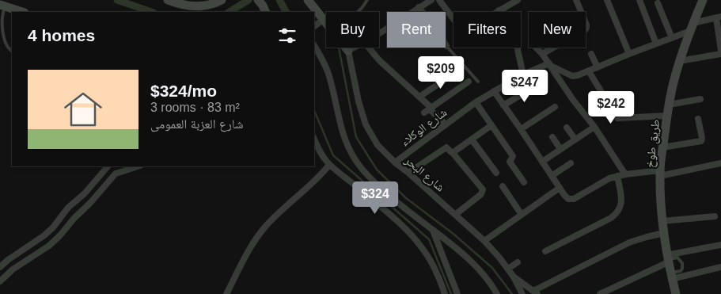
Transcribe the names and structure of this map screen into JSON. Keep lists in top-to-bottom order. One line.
{"streets":{"main road":["طريق طوخ"],"street":["شارع الوكلاء","شارع البحر"]},"crossings":[["شارع الوكلاء","شارع البحر"]],"page":{"chip":["Buy","Rent","Filters","New"],"heading":"4 homes","price":["$209","$247","$242","$324"],"list":[{"name":"$324/mo","note":"3 rooms · 83 m² · شارع العزبة العمومى"}]}}
